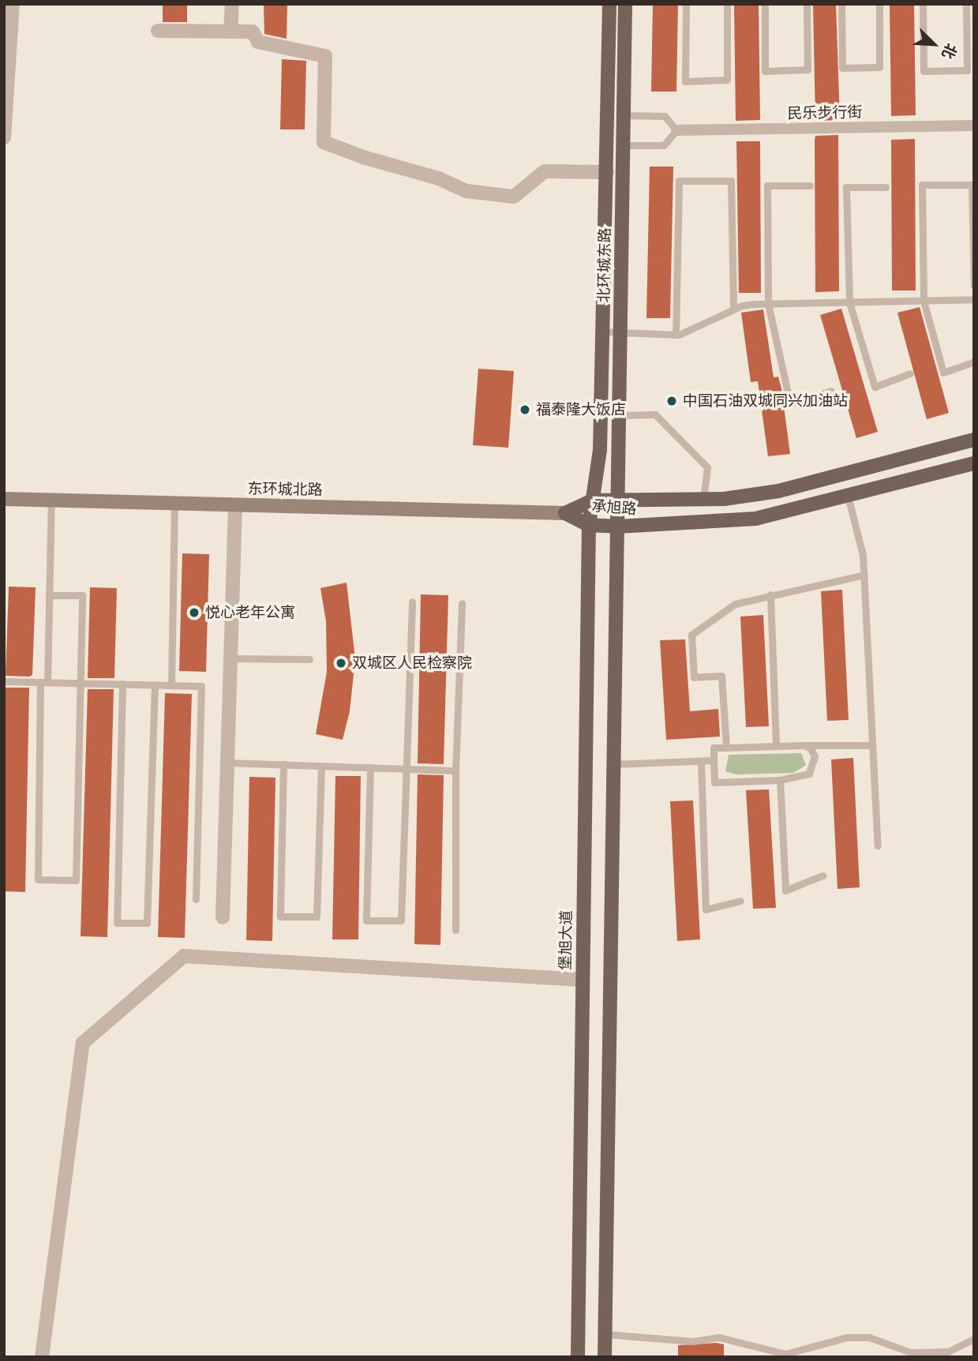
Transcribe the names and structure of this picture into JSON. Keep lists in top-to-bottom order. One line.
{"streets":{"main road":["北环城东路","东环城北路","承旭路","堡旭大道"],"street":["民乐步行街"]},"crossings":[["北环城东路","承旭路"],["北环城东路","堡旭大道"],["东环城北路","承旭路"],["承旭路","堡旭大道"]],"places":["中国石油双城同兴加油站","福泰隆大饭店","悦心老年公寓","双城区人民检察院"],"north":"bottom right"}
